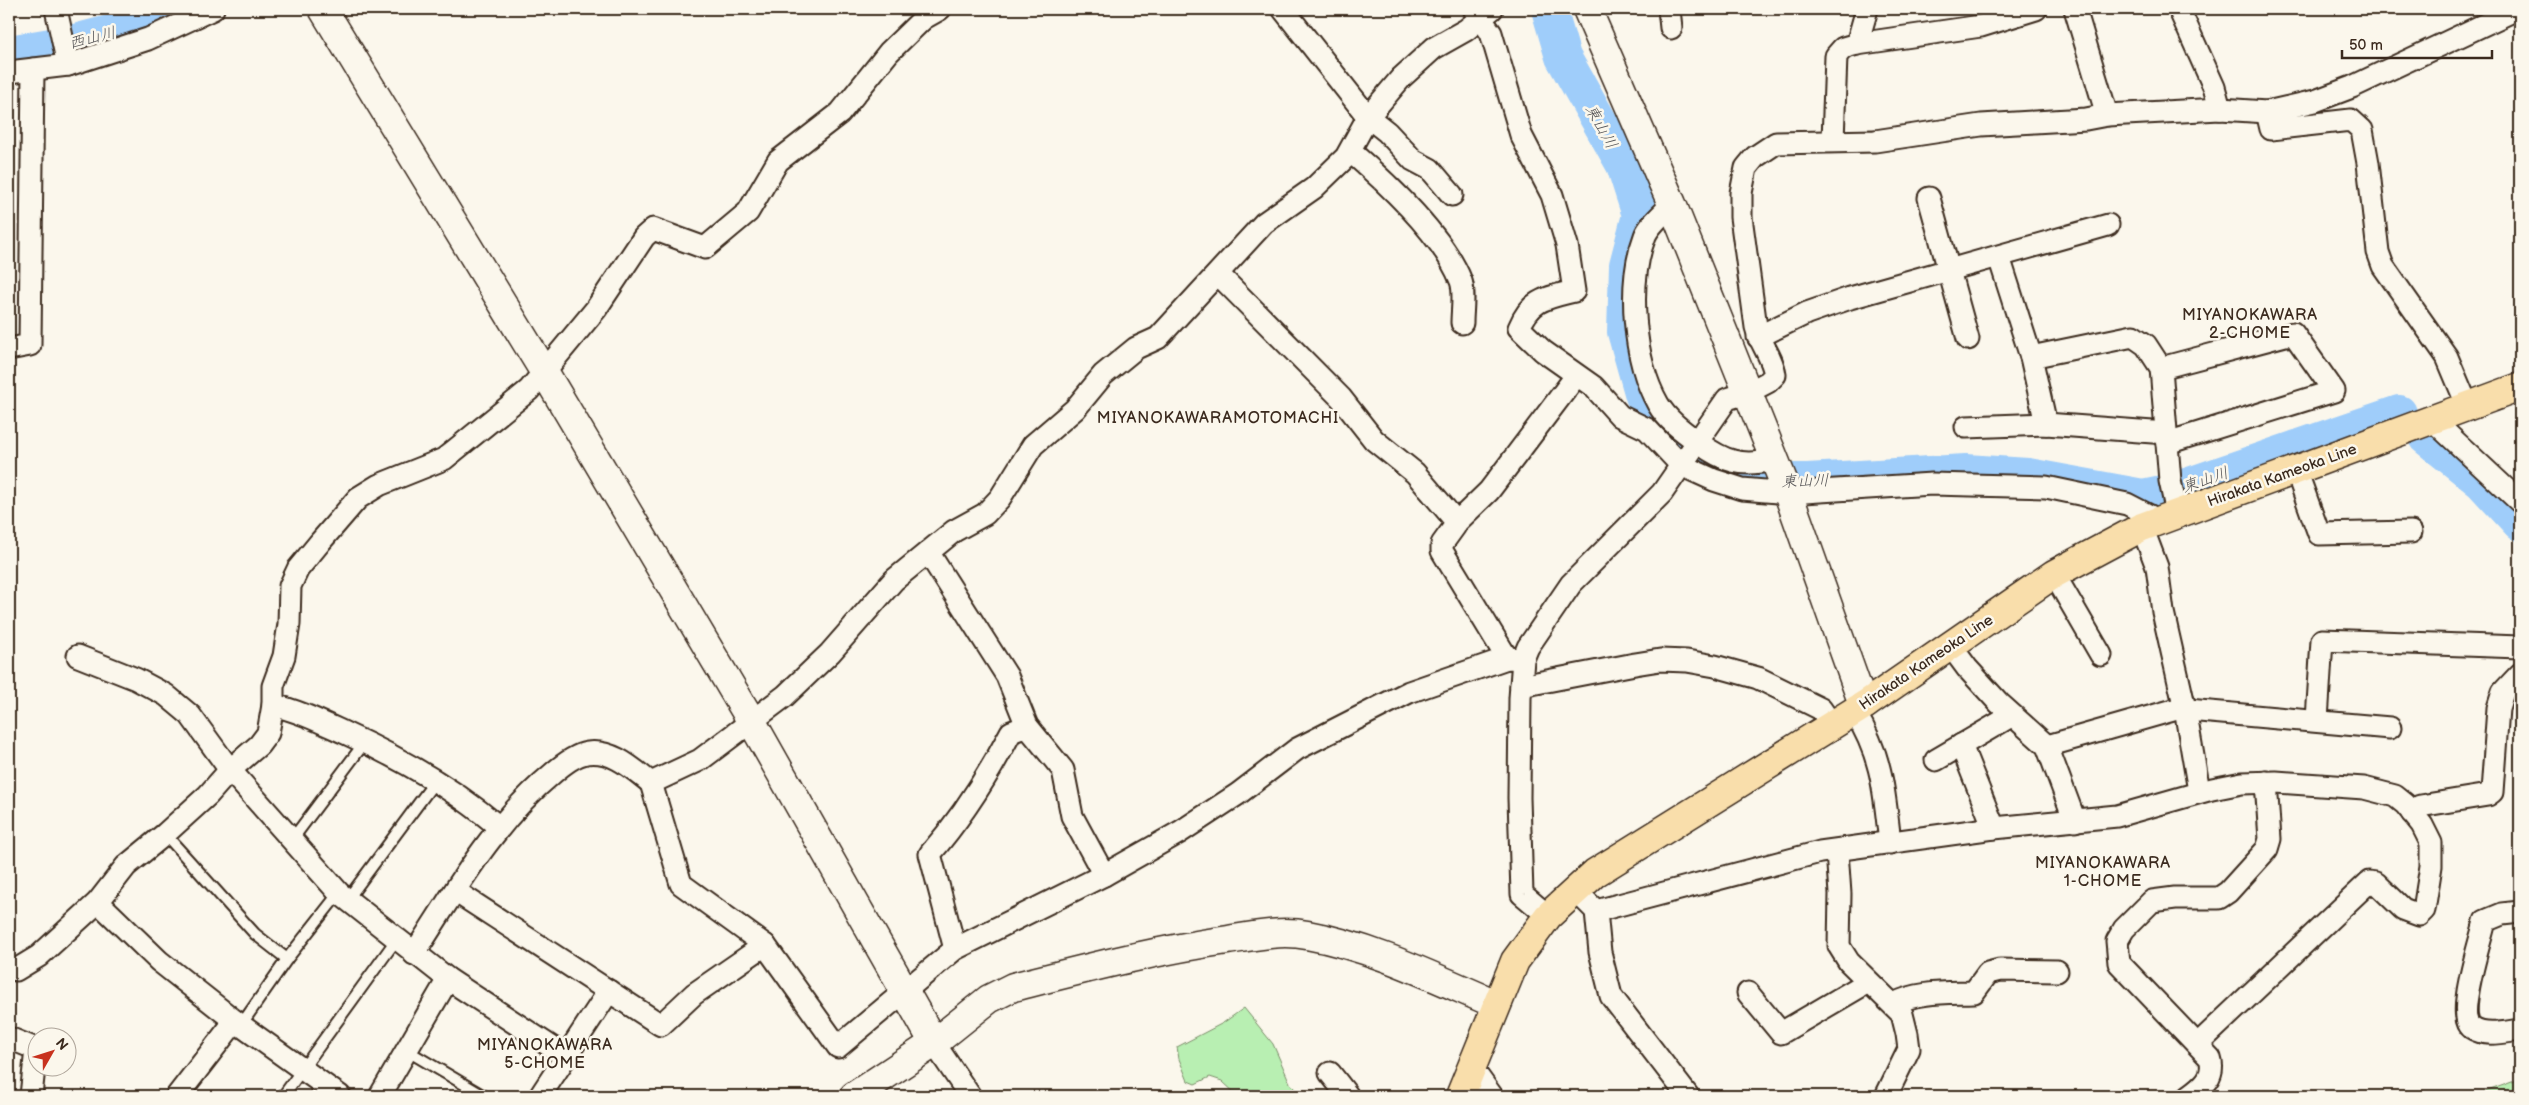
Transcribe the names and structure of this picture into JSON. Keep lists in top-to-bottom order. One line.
{"streets":{"main road":["Hirakata Kameoka Line"]},"districts":["MIYANOKAWARA 2-CHOME","MIYANOKAWARAMOTOMACHI","MIYANOKAWARA 1-CHOME","MIYANOKAWARA 5-CHOME"],"water":["西山川","東山川"],"scale_bar":"50 m","north":"top right"}
